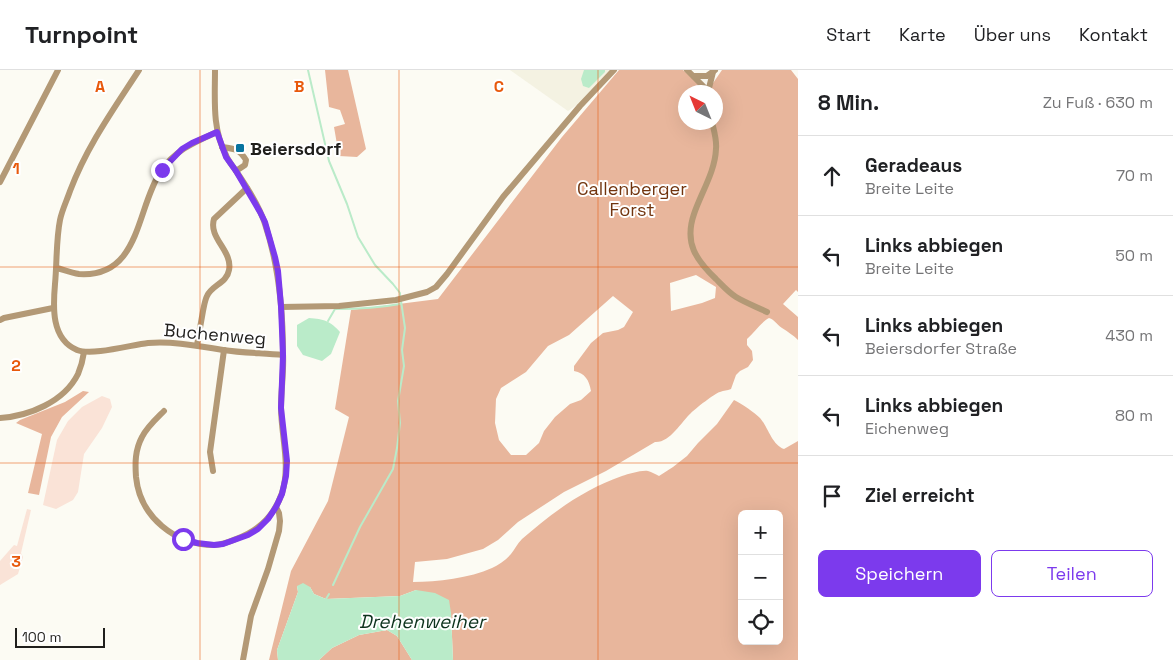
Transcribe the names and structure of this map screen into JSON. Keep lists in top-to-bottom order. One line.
{"streets":{"street":["Buchenweg"]},"water":["Drehenweiher"],"parks":["Callenberger Forst"],"places":{"transit":["Beiersdorf"]},"scale_bar":"100 m","north":"top left","page":{"header":"Turnpoint","nav":["Start","Karte","Über uns","Kontakt"],"heading":["8 Min.","Zu Fuß · 630 m"],"list":[["Geradeaus","Breite Leite","70 m"],["Links abbiegen","Breite Leite","50 m"],["Links abbiegen","Beiersdorfer Straße","430 m"],["Links abbiegen","Eichenweg","80 m"],"Ziel erreicht"],"map_buttons":["+","−"],"buttons":["Speichern","Teilen"],"scale":"100 m"},"grid":{"columns":["A","B","C"],"rows":["1","2","3"]}}
